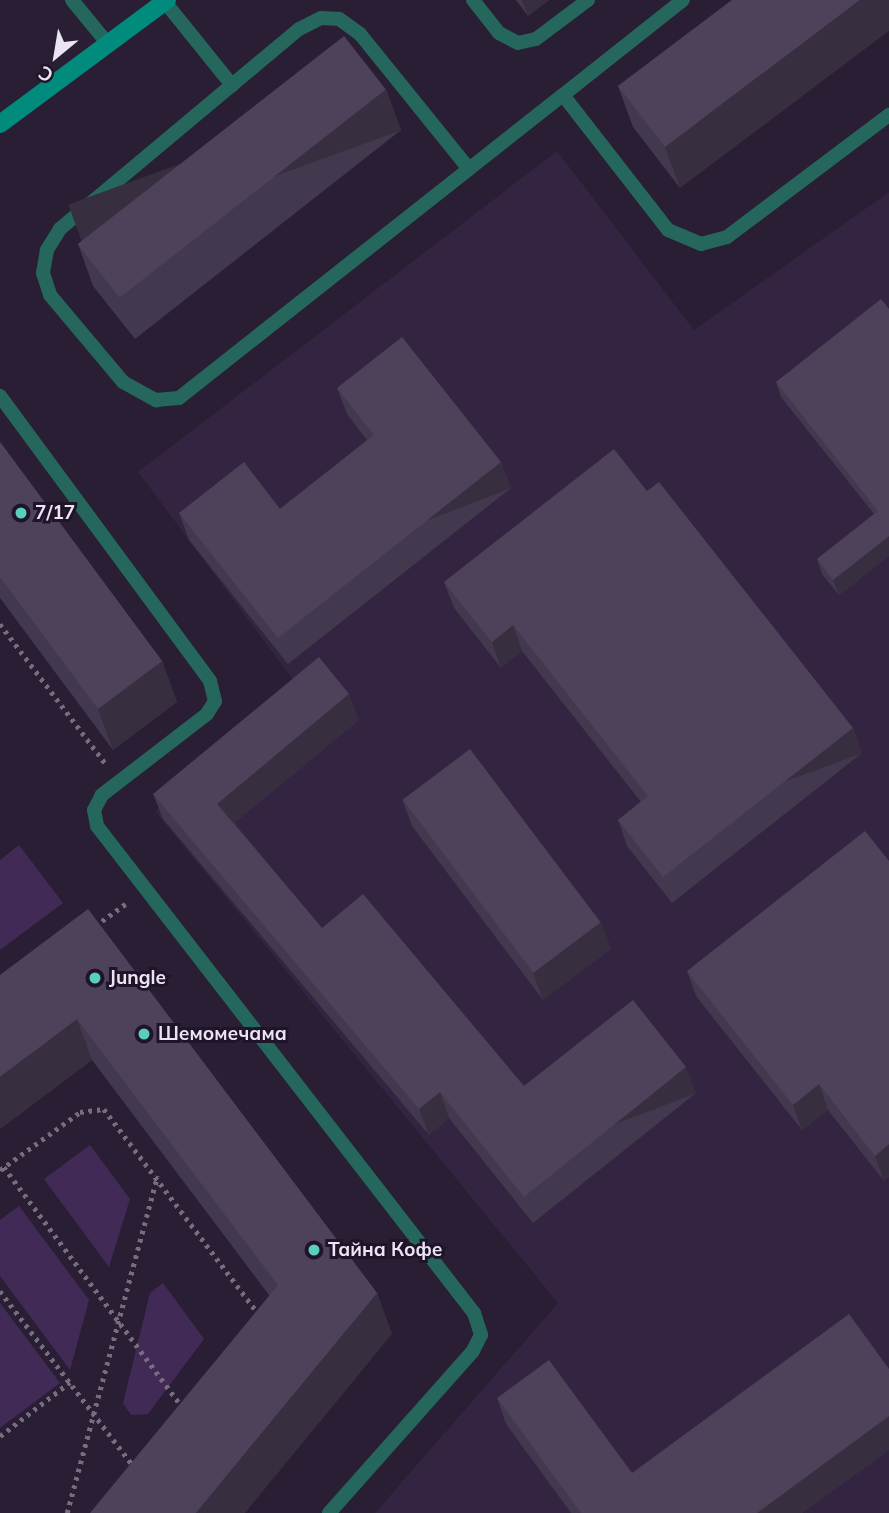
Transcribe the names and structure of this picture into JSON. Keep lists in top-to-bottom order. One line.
{"places":["7/17","Jungle","Шемомечама","Тайна Кофе"],"north":"bottom left"}
